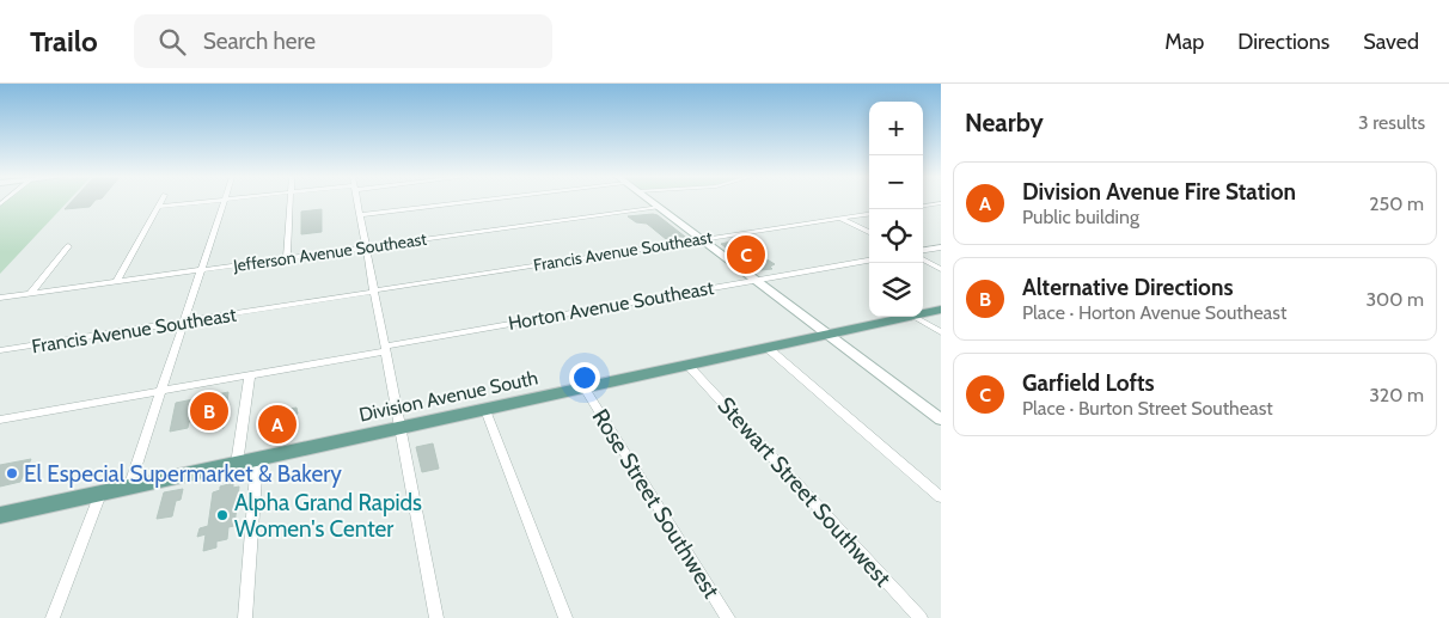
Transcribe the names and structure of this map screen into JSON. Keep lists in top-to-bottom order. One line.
{"streets":{"main road":["Division Avenue South"],"street":["Francis Avenue Southeast","Jefferson Avenue Southeast","Horton Avenue Southeast","Stewart Street Southwest","Rose Street Southwest"]},"crossings":[["Division Avenue South","Stewart Street Southwest"],["Division Avenue South","Rose Street Southwest"]],"places":["El Especial Supermarket & Bakery","Alpha Grand Rapids Women's Center"],"page":{"header":"Trailo","search":"Search here","nav":["Map","Directions","Saved"],"heading":["Nearby","3 results"],"map_buttons":["+","−"],"list":[{"mark":"A","name":"Division Avenue Fire Station","note":"Public building","value":"250 m"},{"mark":"B","name":"Alternative Directions","note":"Place · Horton Avenue Southeast","value":"300 m"},{"mark":"C","name":"Garfield Lofts","note":"Place · Burton Street Southeast","value":"320 m"}],"pins":["C","B","A"]}}
